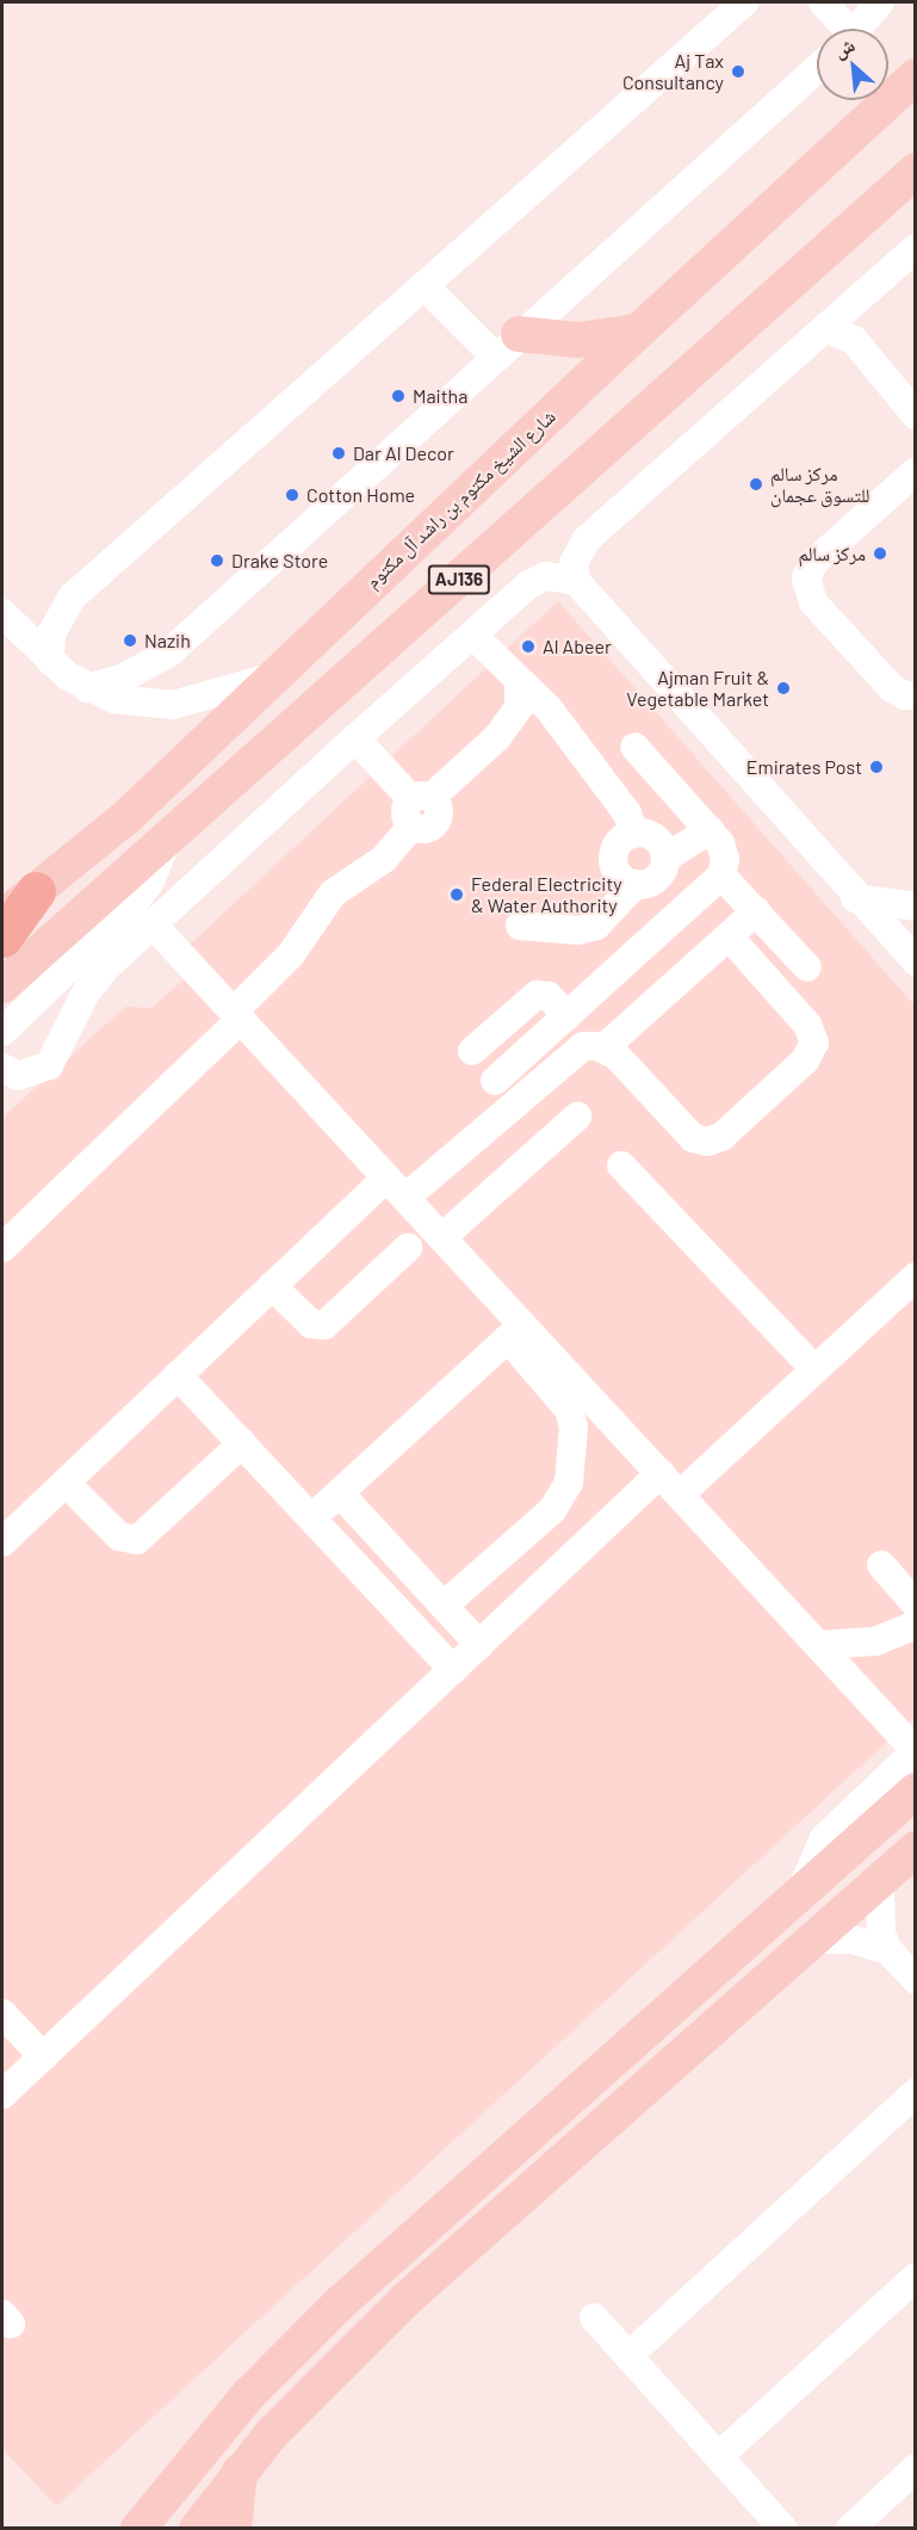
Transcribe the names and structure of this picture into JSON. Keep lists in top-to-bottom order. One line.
{"streets":{"main road":["شارع الشيخ مكتوم بن راشد آل مكتوم","AJ136"]},"places":["Aj Tax Consultancy","Maitha","Dar Al Decor","مركز سالم للتسوق عجمان","Cotton Home","مركز سالم","Drake Store","Nazih","Al Abeer","Ajman Fruit & Vegetable Market","Emirates Post","Federal Electricity & Water Authority"],"north":"top left"}
